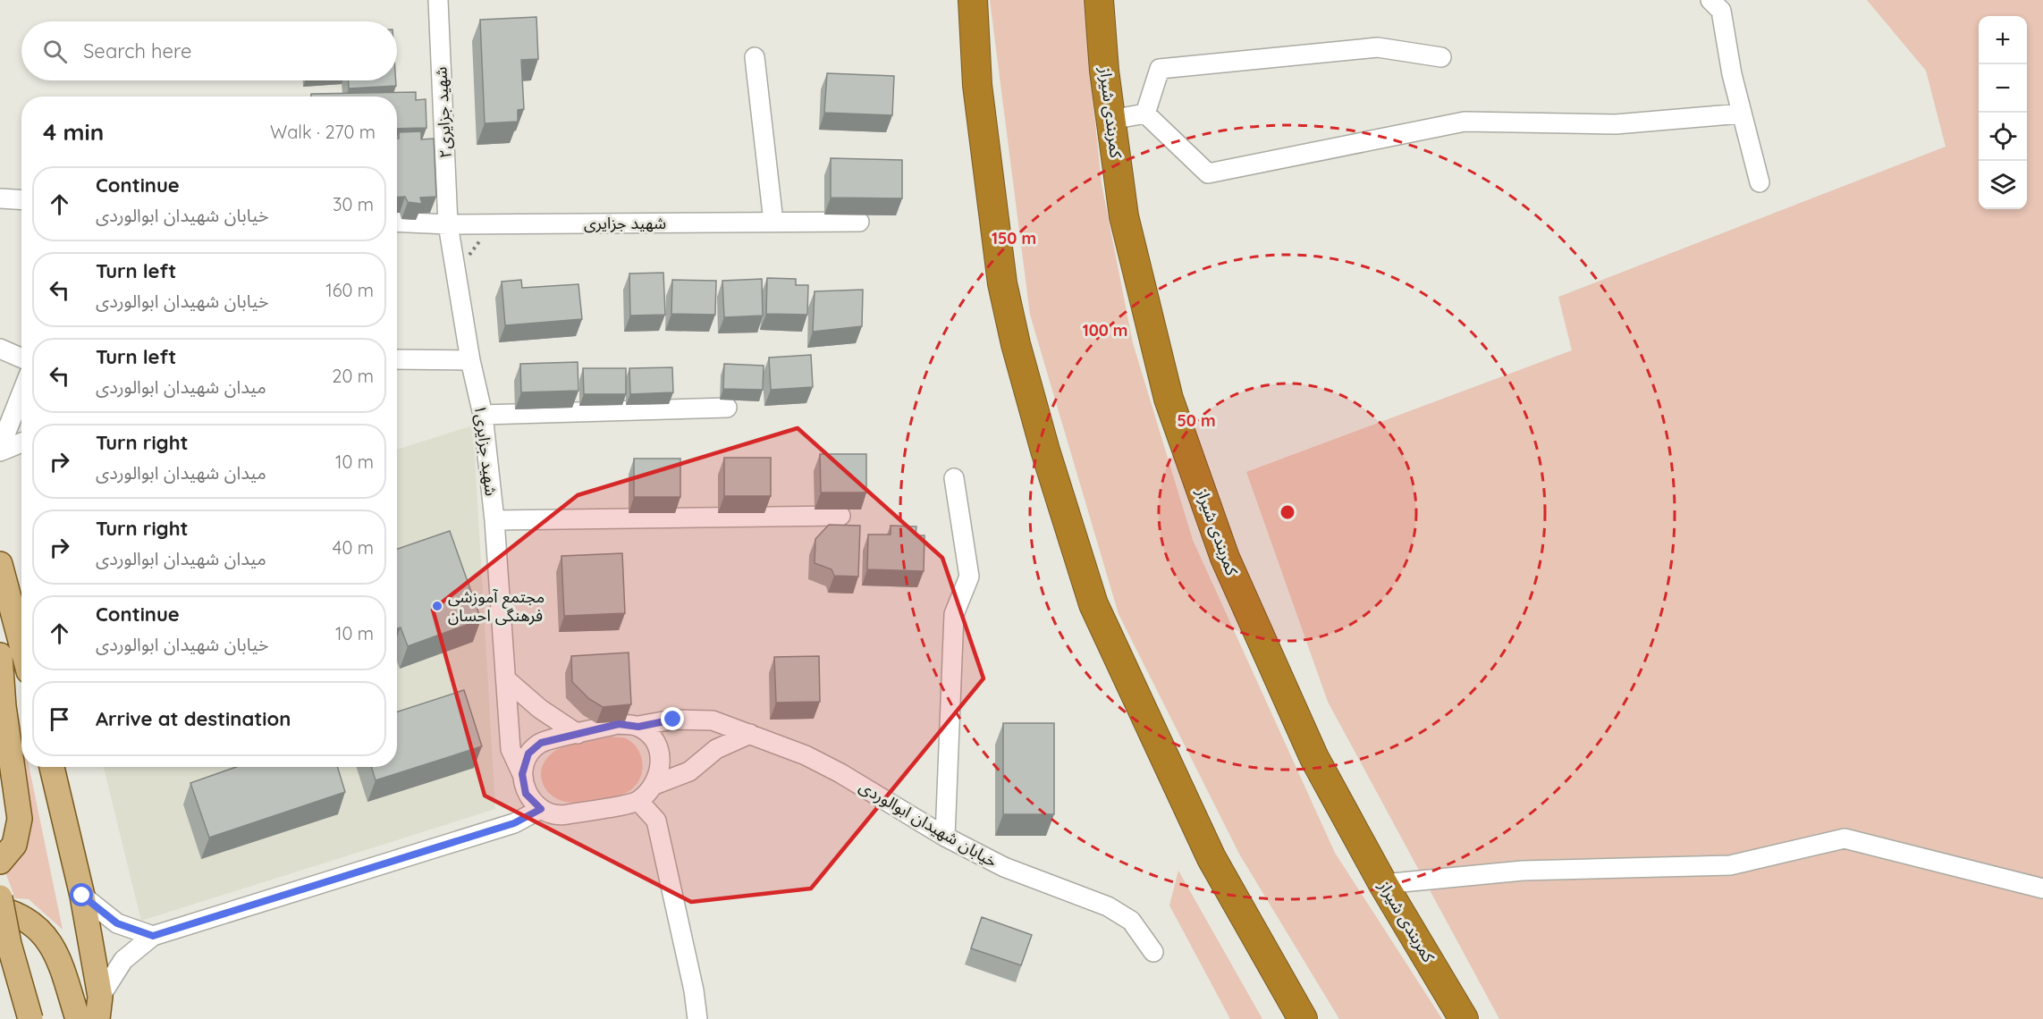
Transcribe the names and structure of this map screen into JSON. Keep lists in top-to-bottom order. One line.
{"streets":{"highway":["کمربندی شیراز"],"street":["شهید جزایری۲","شهید جزایری","شهید جزایری۱","خیابان شهیدان ابوالوردی"]},"crossings":[["شهید جزایری۲","شهید جزایری"],["شهید جزایری۲","شهید جزایری۱"],["شهید جزایری","شهید جزایری۱"],["شهید جزایری۱","خیابان شهیدان ابوالوردی"]],"places":["مجتمع آموزشی فرهنگی احسان"],"page":{"map_buttons":["+","−"],"search":"Search here","heading":["4 min","Walk · 270 m"],"list":[["Continue","خیابان شهیدان ابوالوردی","30 m"],["Turn left","خیابان شهیدان ابوالوردی","160 m"],["Turn left","میدان شهیدان ابوالوردی","20 m"],["Turn right","میدان شهیدان ابوالوردی","10 m"],["Turn right","میدان شهیدان ابوالوردی","40 m"],["Continue","خیابان شهیدان ابوالوردی","10 m"],"Arrive at destination"]},"rings":["150 m","100 m","50 m"]}
